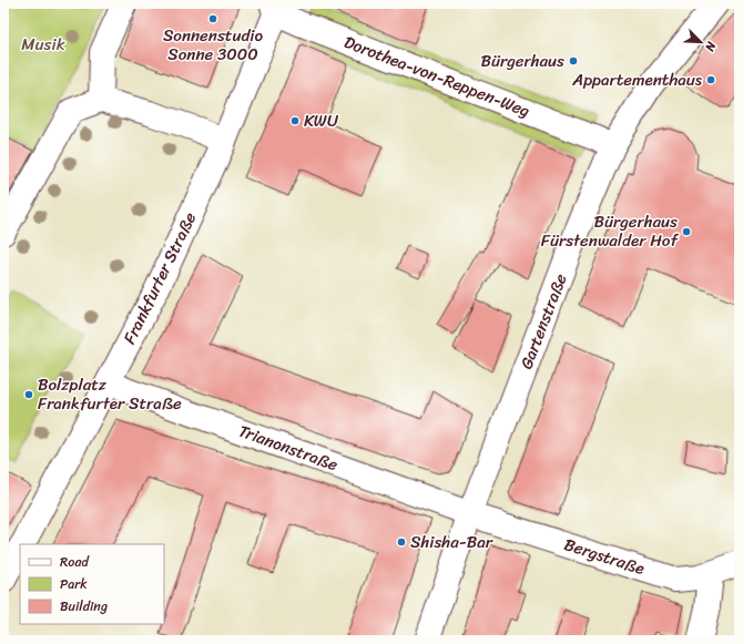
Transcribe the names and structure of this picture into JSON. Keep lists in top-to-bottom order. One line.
{"streets":{"street":["Dorothea-von-Reppen-Weg","Frankfurter Straße","Gartenstraße","Trianonstraße","Bergstraße"]},"crossings":[["Dorothea-von-Reppen-Weg","Frankfurter Straße"],["Frankfurter Straße","Trianonstraße"],["Gartenstraße","Trianonstraße"],["Gartenstraße","Bergstraße"],["Trianonstraße","Bergstraße"]],"parks":["Musik"],"places":["Sonnenstudio Sonne 3000","Bürgerhaus","Appartementhaus","KWU","Bürgerhaus Fürstenwalder Hof","Bolzplatz Frankfurter Straße","Shisha-Bar"],"legend":["Road","Park","Building"],"north":"bottom right"}
